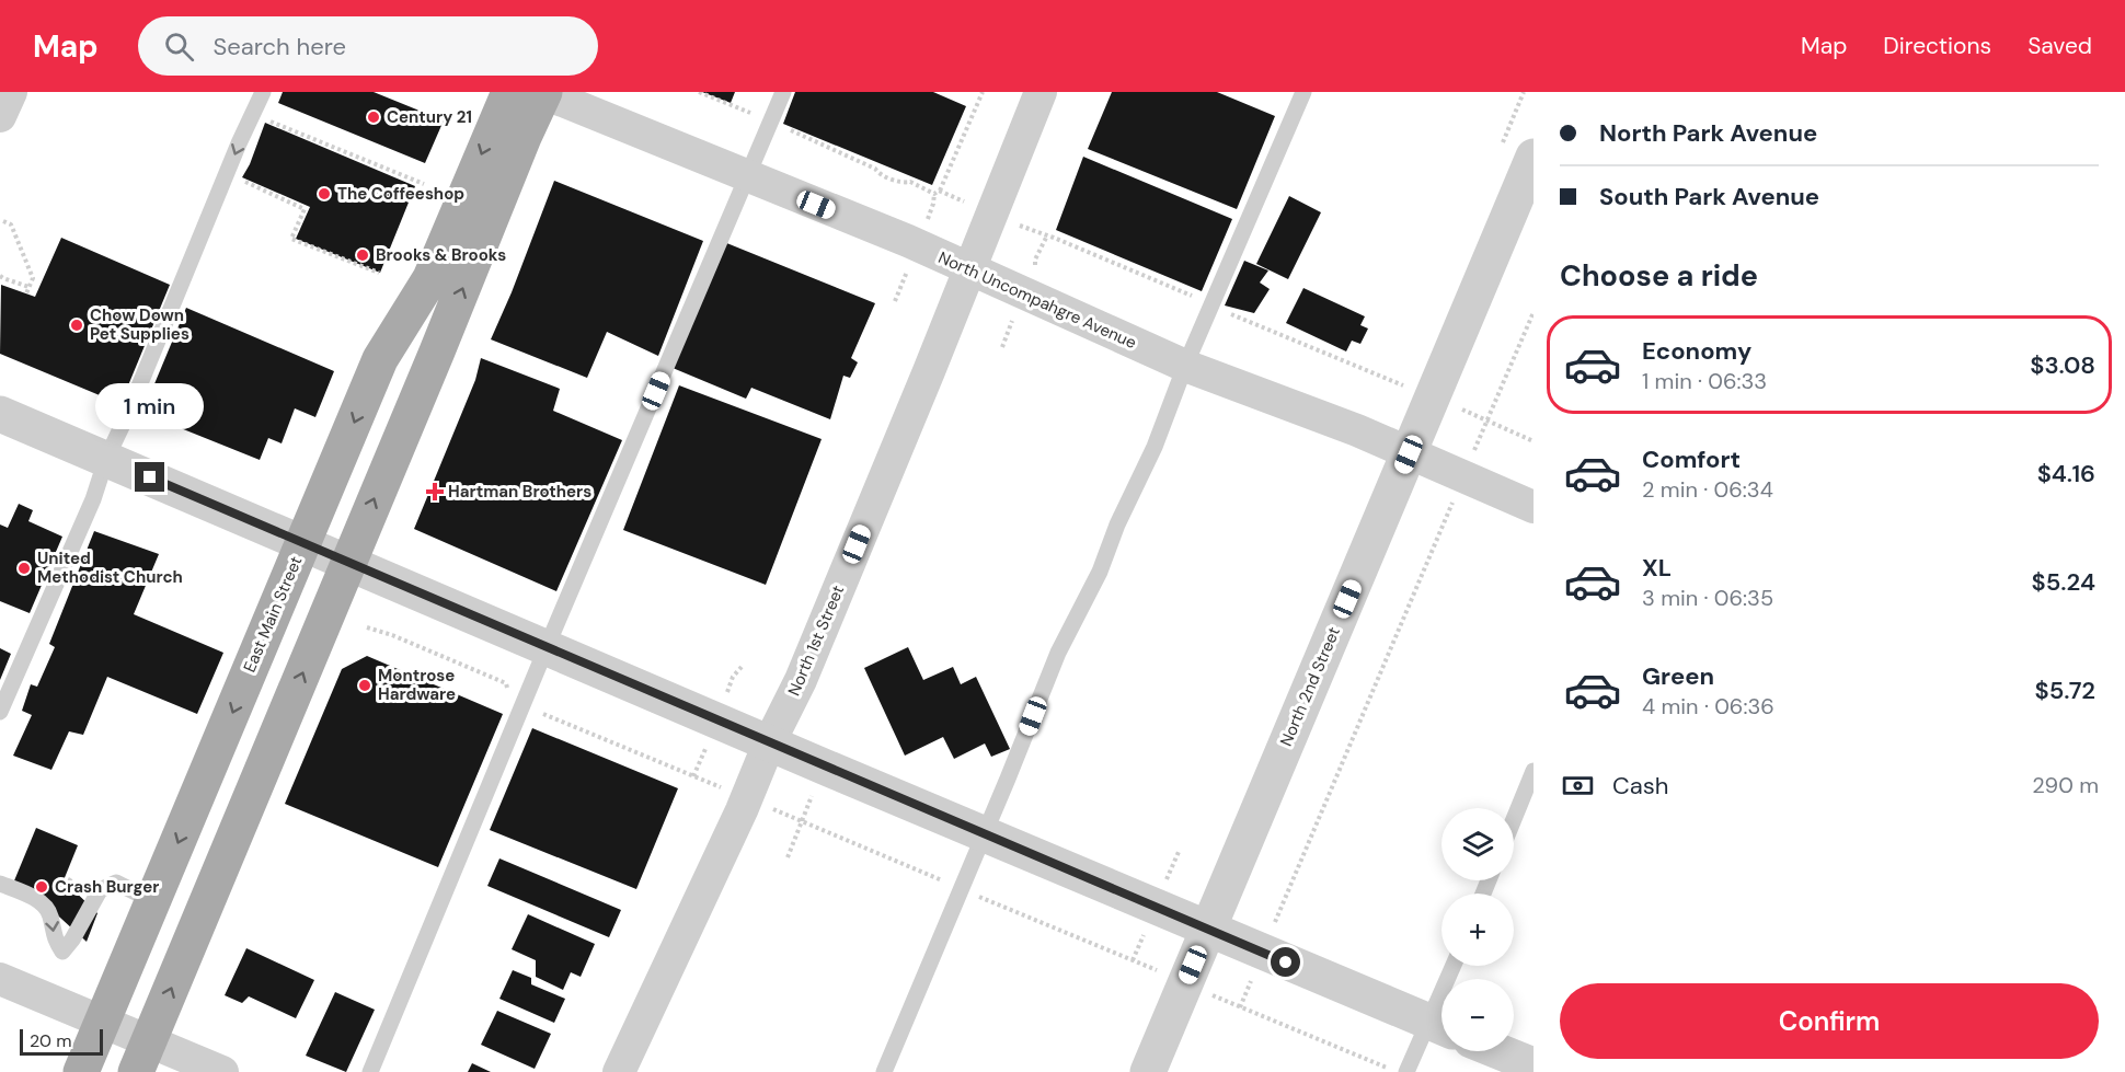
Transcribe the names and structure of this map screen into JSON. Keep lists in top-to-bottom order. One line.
{"streets":{"main road":["East Main Street"],"street":["North Uncompahgre Avenue","North 1st Street","North 2nd Street"]},"crossings":[["North Uncompahgre Avenue","East Main Street"],["North Uncompahgre Avenue","North 1st Street"],["North Uncompahgre Avenue","North 2nd Street"]],"places":{"other":["Century 21","The Coffeeshop","Brooks & Brooks","Chow Down Pet Supplies","United Methodist Church","Montrose Hardware","Crash Burger"],"health":["Hartman Brothers"]},"scale_bar":"20 m","page":{"header":"Map","search":"Search here","nav":["Map","Directions","Saved"],"banner":["North Park Avenue","South Park Avenue"],"heading":"Choose a ride","list":[{"name":"Economy","note":"1 min · 06:33","value":"$3.08"},{"name":"Comfort","note":"2 min · 06:34","value":"$4.16"},{"name":"XL","note":"3 min · 06:35","value":"$5.24"},{"name":"Green","note":"4 min · 06:36","value":"$5.72"}],"bubble":"1 min","pay":["Cash","290 m"],"map_buttons":["+","−"],"buttons":"Confirm","scale":"20 m"}}
